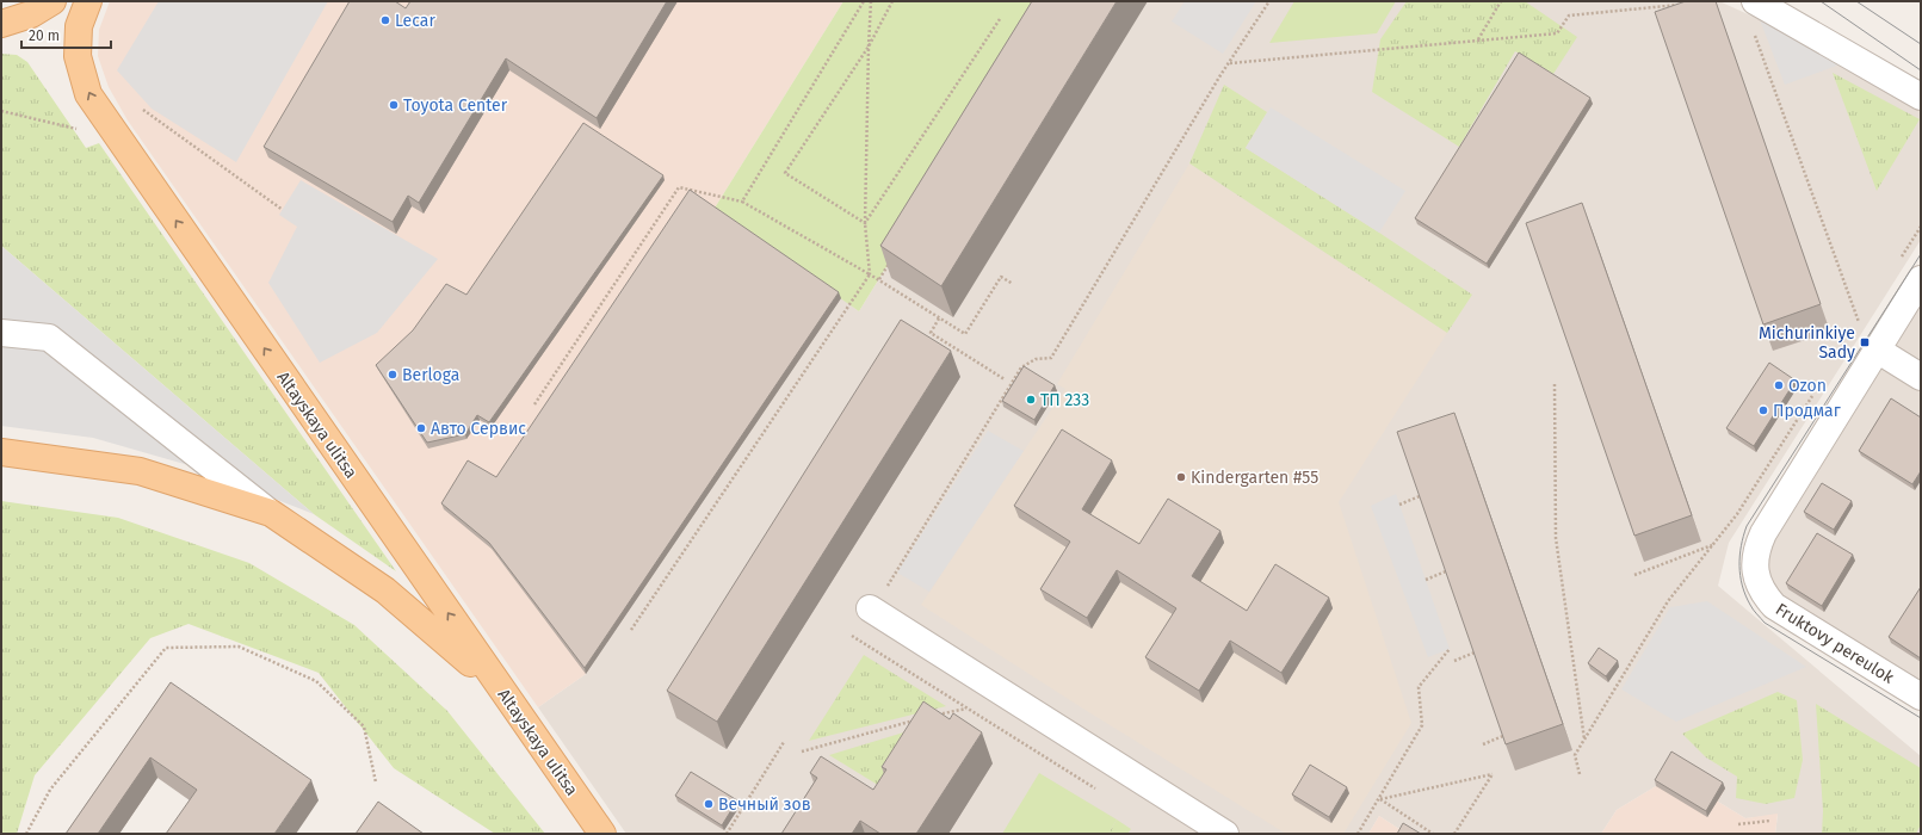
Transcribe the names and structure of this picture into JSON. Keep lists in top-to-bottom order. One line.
{"streets":{"main road":["Altayskaya ulitsa"],"street":["Fruktovy pereulok"]},"places":{"other":["Lecar","Toyota Center","Berloga","Ozon","ТП 233","Продмаг","Авто Сервис","Kindergarten #55","Вечный зов"],"transit":["Michurinkiye Sady"]},"scale_bar":"20 m"}
